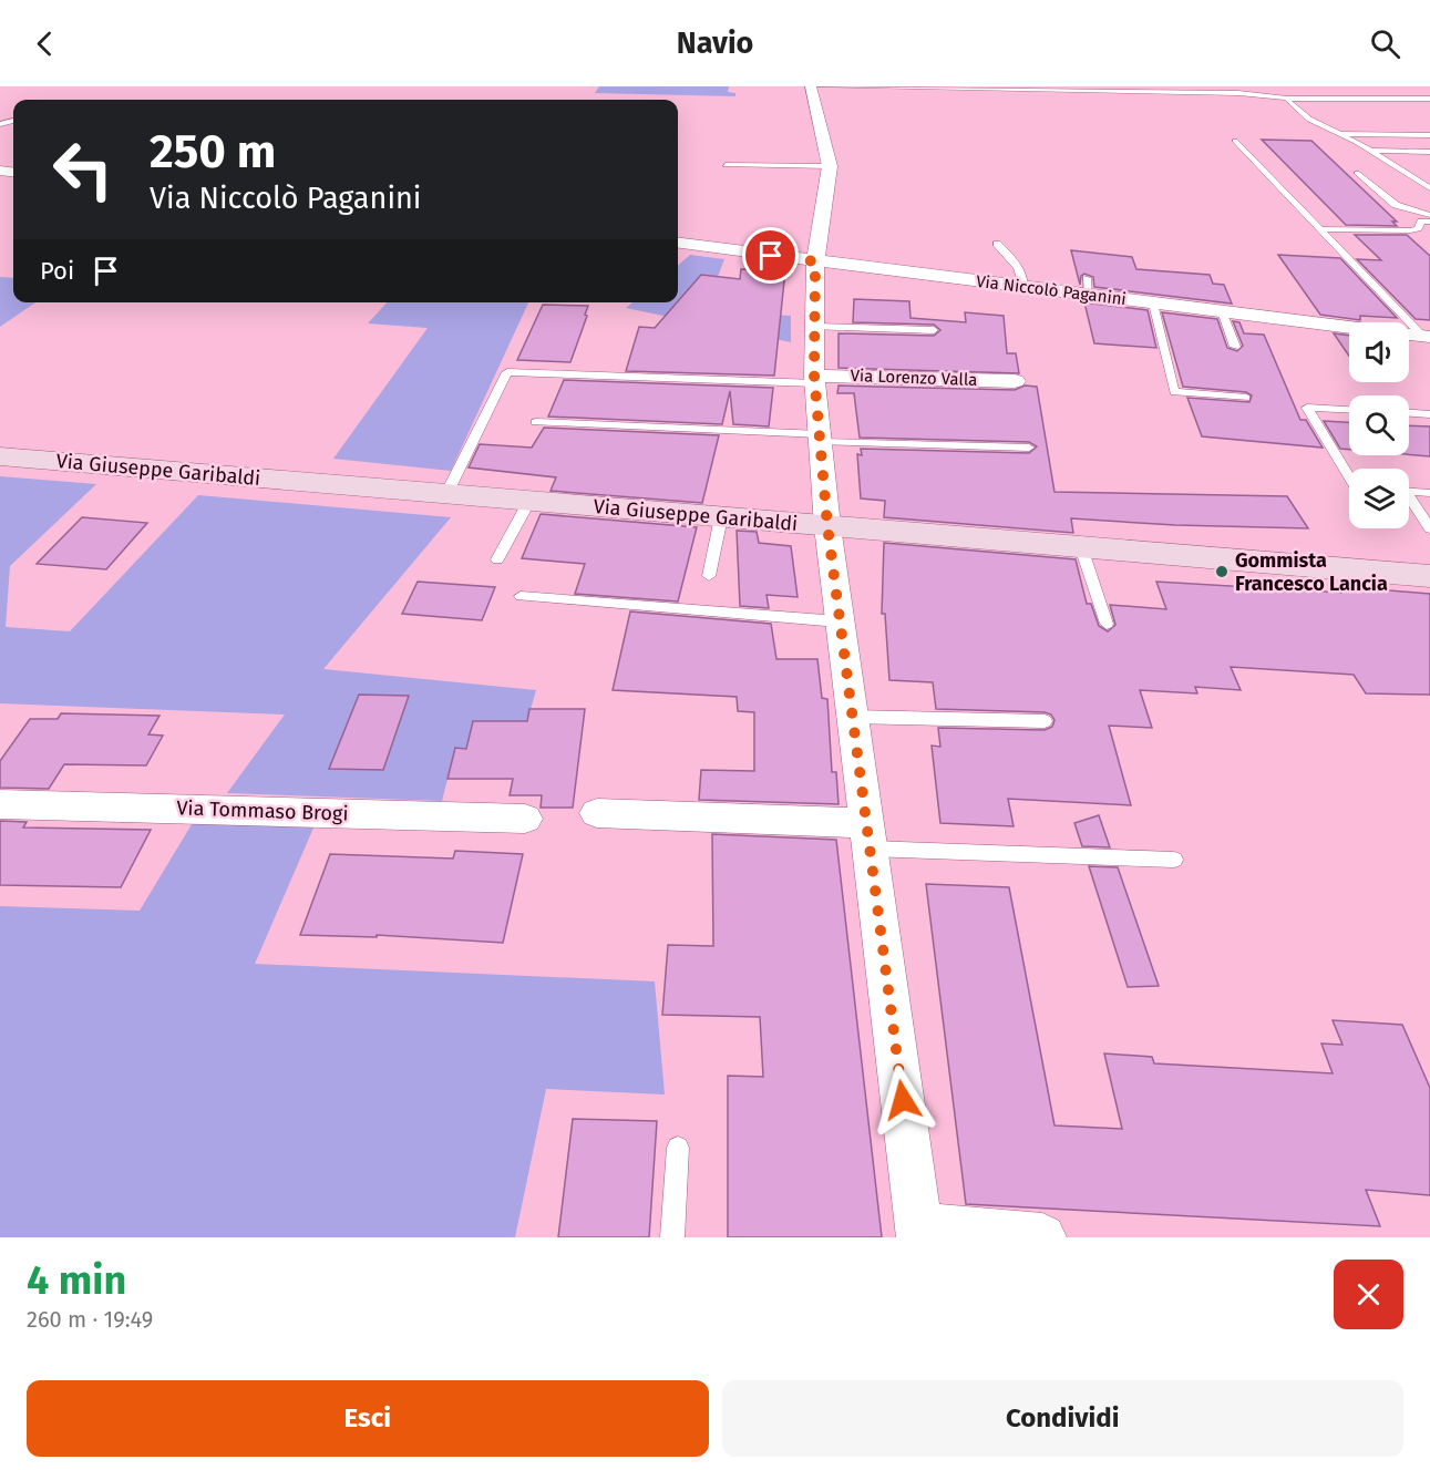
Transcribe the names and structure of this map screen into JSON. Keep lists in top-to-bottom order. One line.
{"streets":{"street":["Via Niccolò Paganini","Via Lorenzo Valla","Via Giuseppe Garibaldi","Via Tommaso Brogi"]},"places":["Gommista Francesco Lancia"],"page":{"header":"Navio","turn":["250 m","Via Niccolò Paganini"],"then":"Poi","heading":["4 min","260 m · 19:49"],"buttons":["Esci","Condividi"]}}
